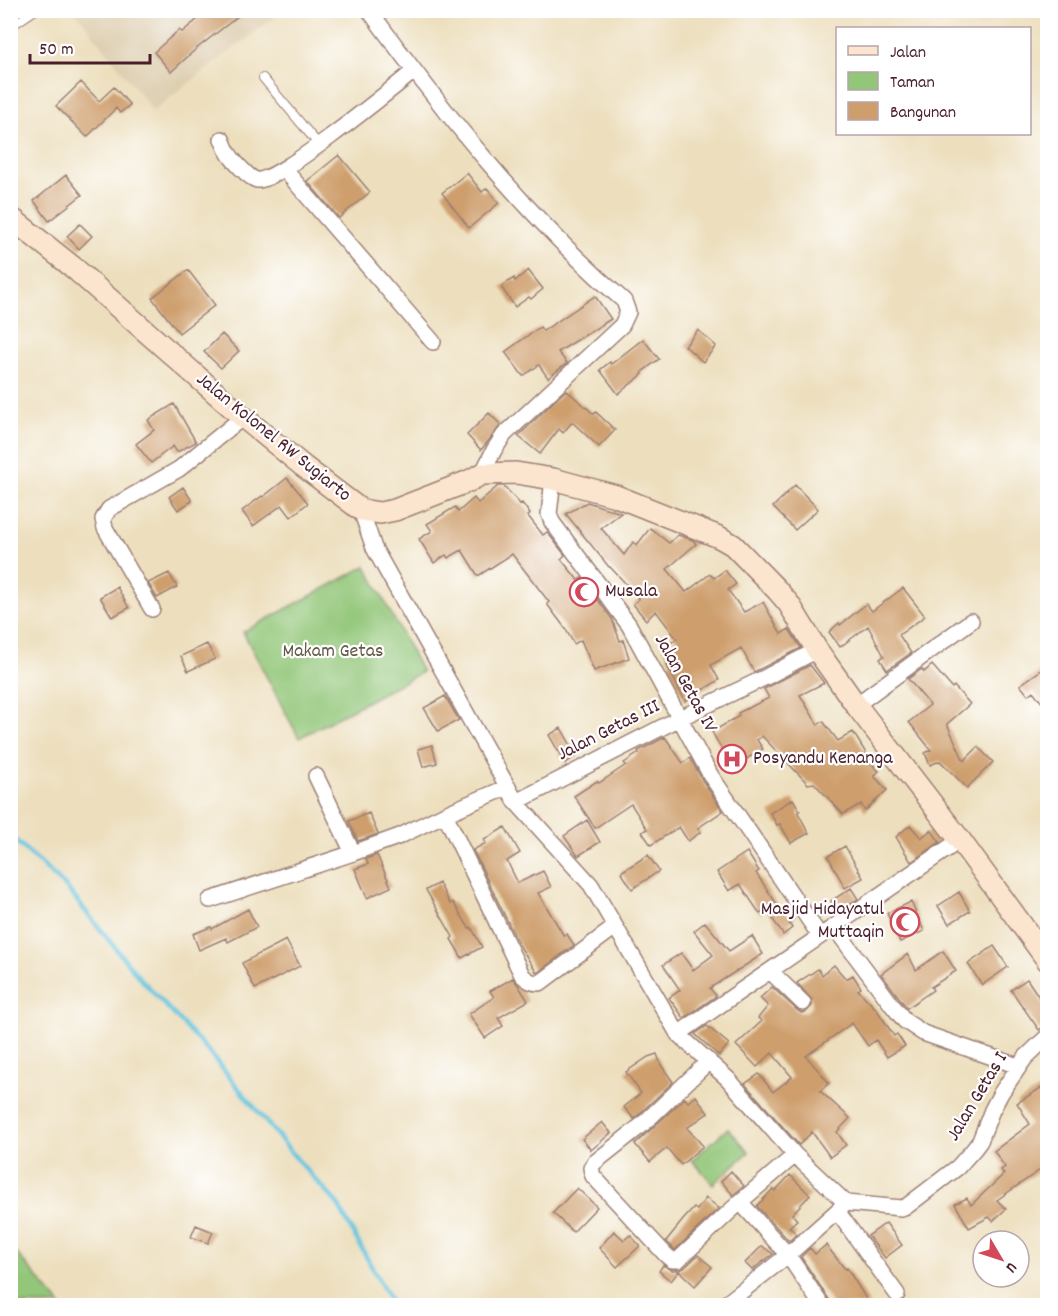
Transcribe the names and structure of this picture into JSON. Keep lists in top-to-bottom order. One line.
{"streets":{"main road":["Jalan Kolonel RW Sugiarto"],"street":["Jalan Getas IV","Jalan Getas III","Jalan Getas I"]},"crossings":[["Jalan Kolonel RW Sugiarto","Jalan Getas IV"],["Jalan Kolonel RW Sugiarto","Jalan Getas III"],["Jalan Getas IV","Jalan Getas III"]],"parks":["Makam Getas"],"places":{"mosque":["Musala","Masjid Hidayatul Muttaqin"],"hospital":["Posyandu Kenanga"]},"legend":["Jalan","Taman","Bangunan"],"scale_bar":"50 m","north":"bottom right"}
